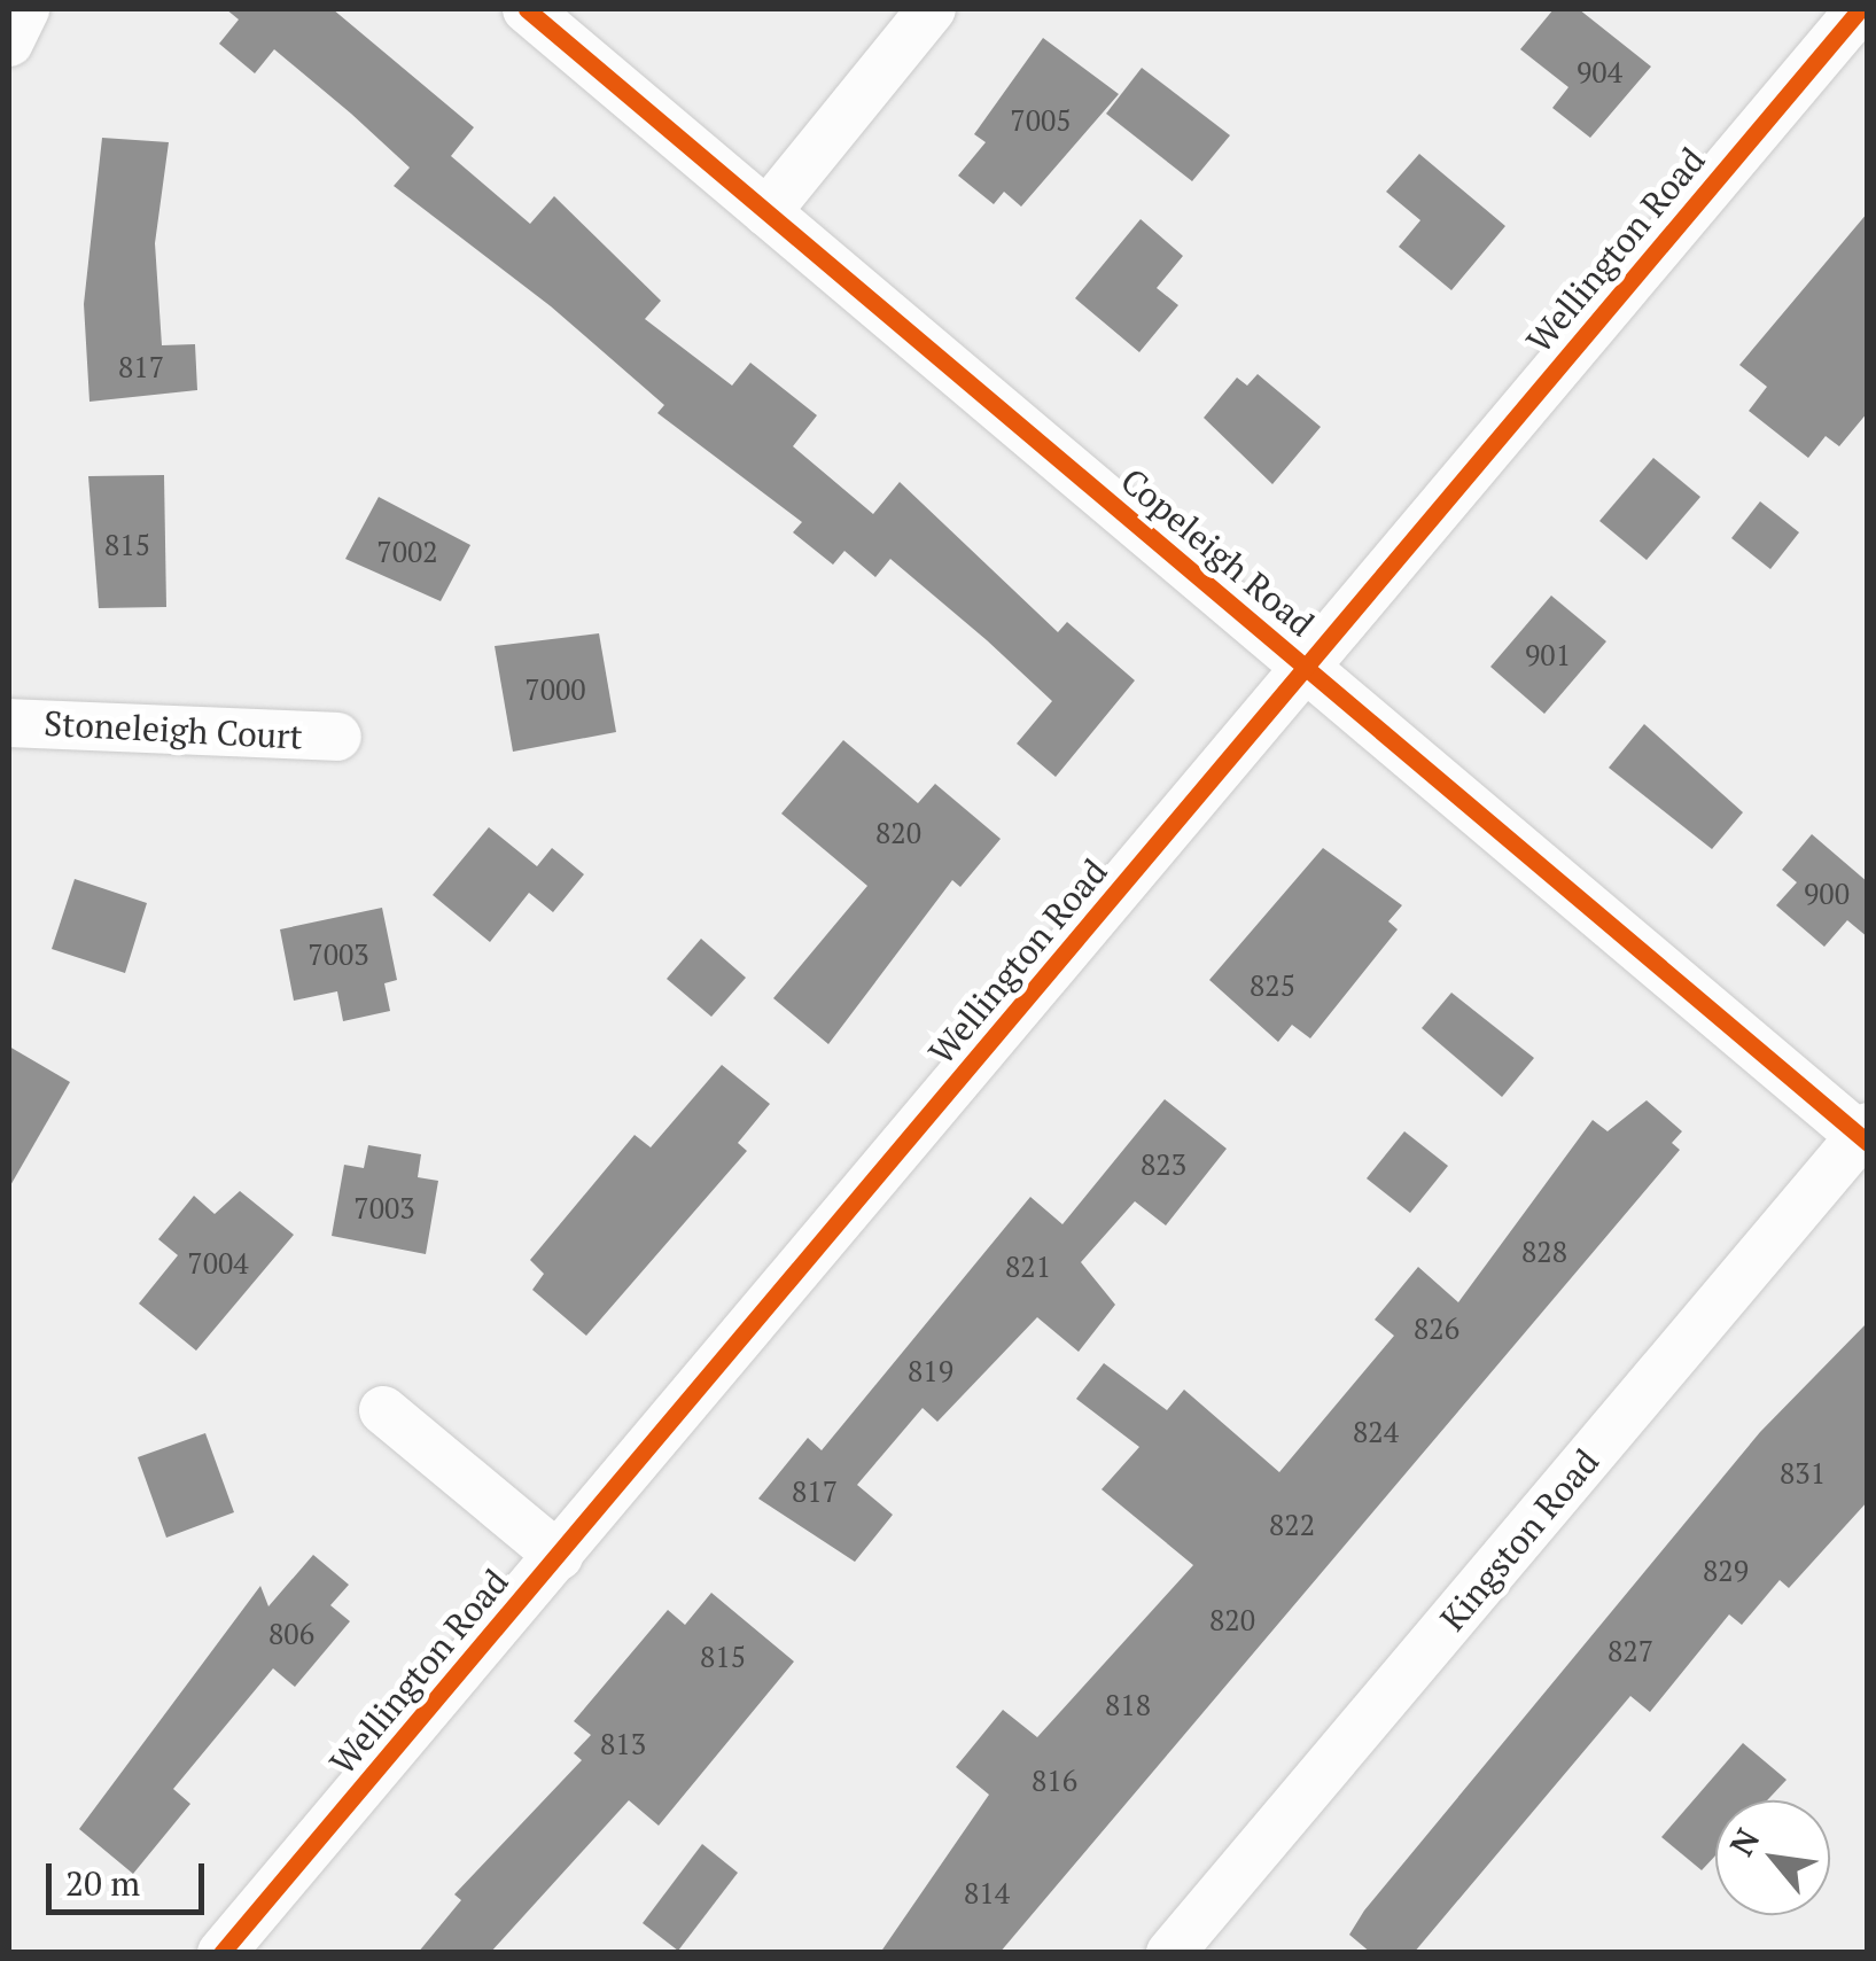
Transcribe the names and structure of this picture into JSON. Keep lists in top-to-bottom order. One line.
{"streets":{"street":["Wellington Road","Copeleigh Road","Stoneleigh Court","Kingston Road"]},"crossings":[["Wellington Road","Copeleigh Road"],["Copeleigh Road","Kingston Road"]],"house_numbers":["904","7005","817","815","7002","901","7000","820","900","7003","825","823","7003","828","7004","821","826","819","824","831","817","822","829","820","806","827","815","818","813","816","814"],"scale_bar":"20 m","north":"top left"}
